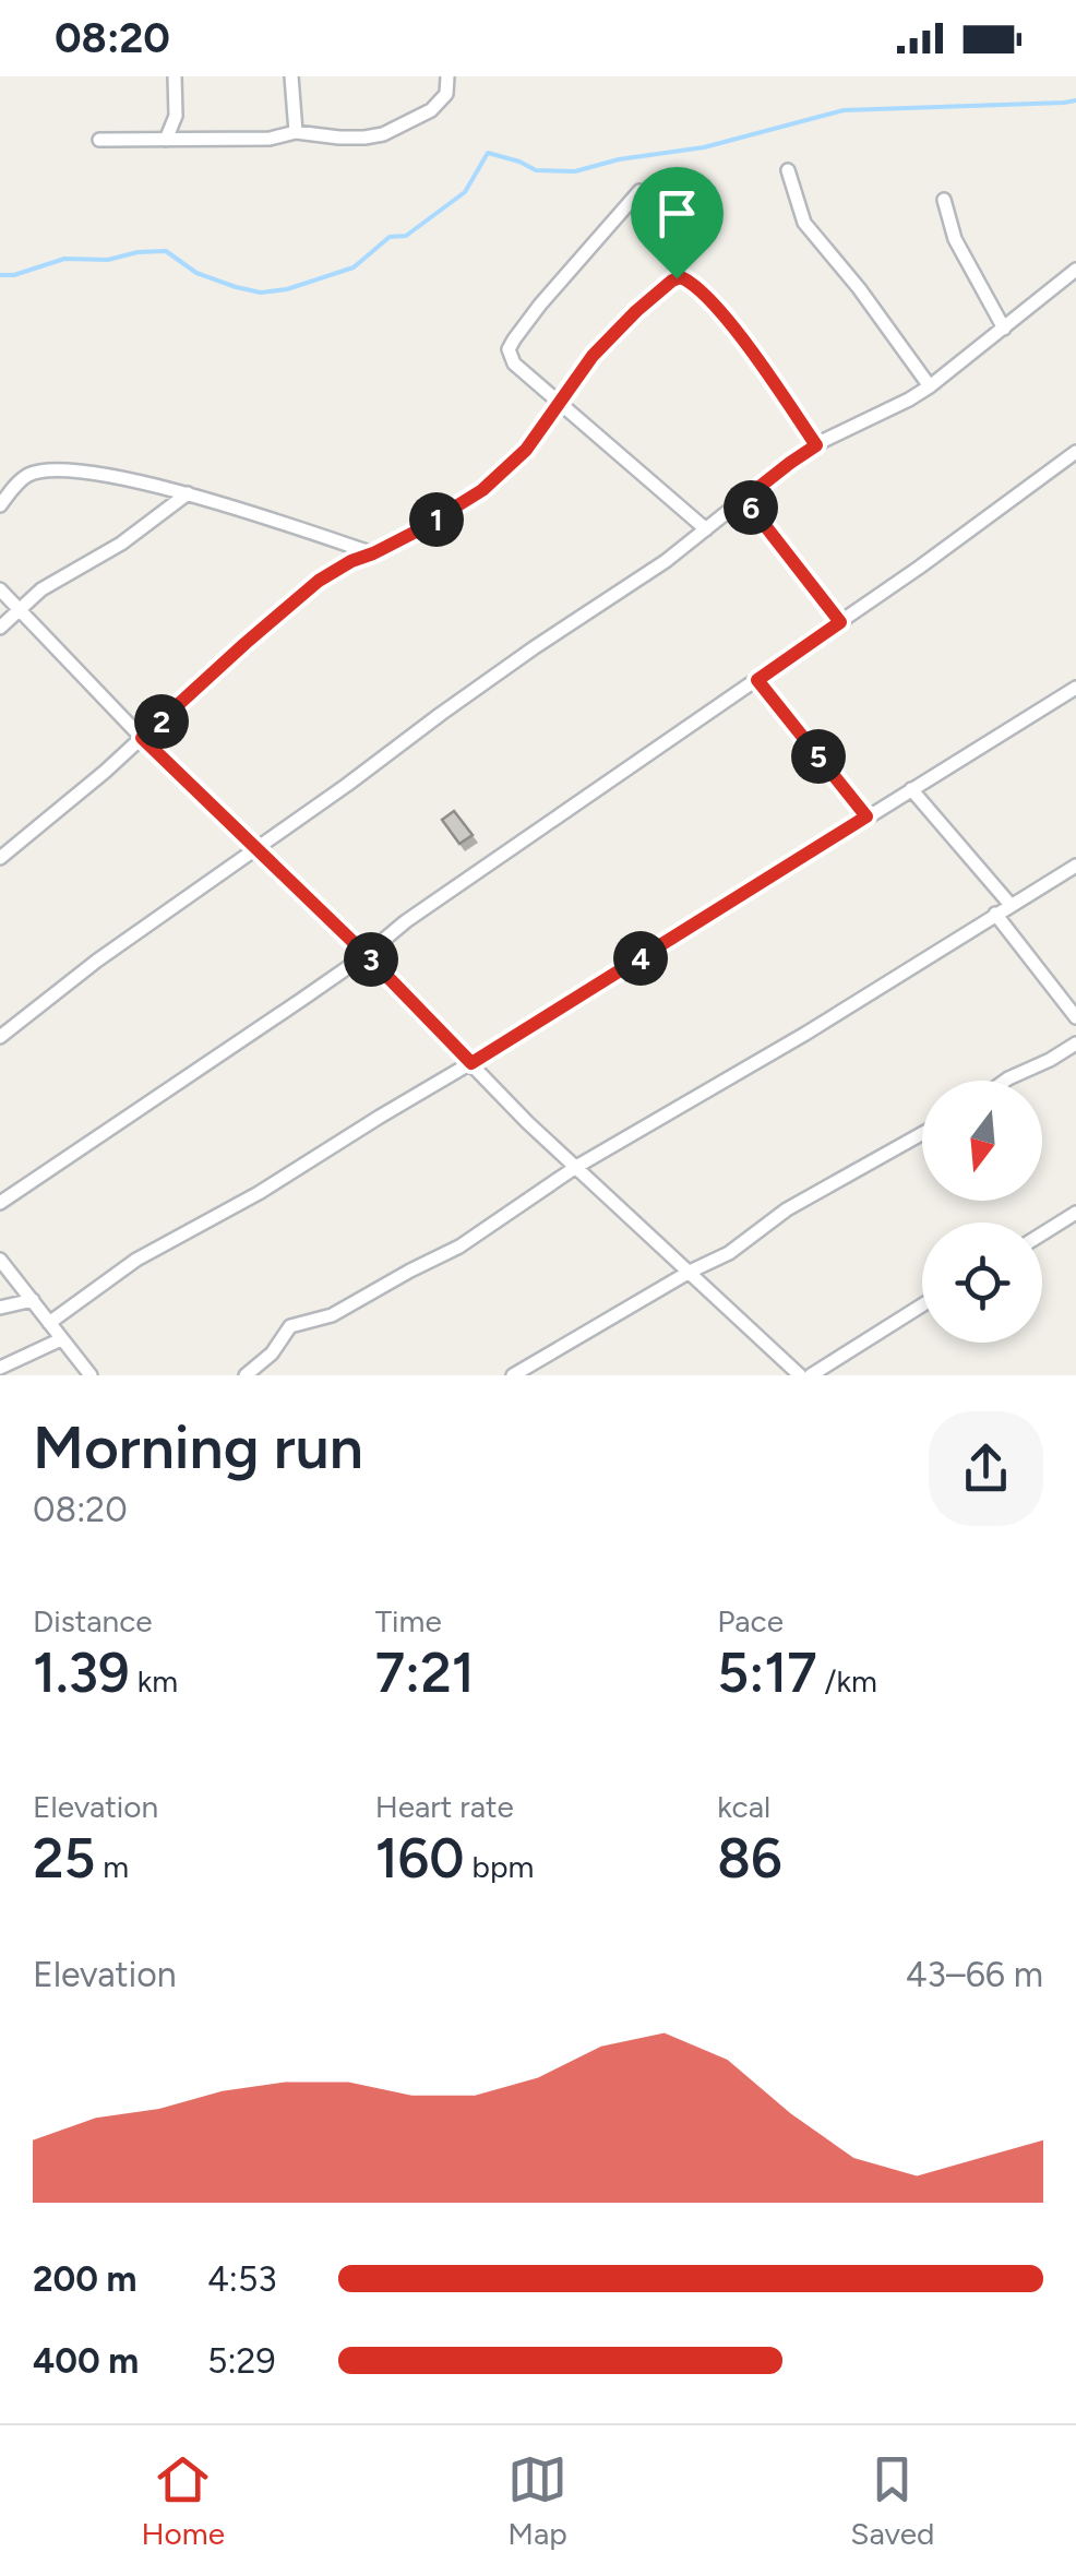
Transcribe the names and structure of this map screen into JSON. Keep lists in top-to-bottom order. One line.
{"north":"bottom","page":{"status":"08:20","pins":["6","1","2","5","4","3"],"heading":["Morning run","08:20"],"stats":[["Distance","1.39 km"],["Time","7:21"],["Pace","5:17 /km"],["Elevation","25 m"],["Heart rate","160 bpm"],["kcal","86"]],"chart":["Elevation","43–66 m"],"list":[{"name":"200 m","note":"4:53"},{"name":"400 m","note":"5:29"}],"tabs":["Home","Map","Saved"]}}
